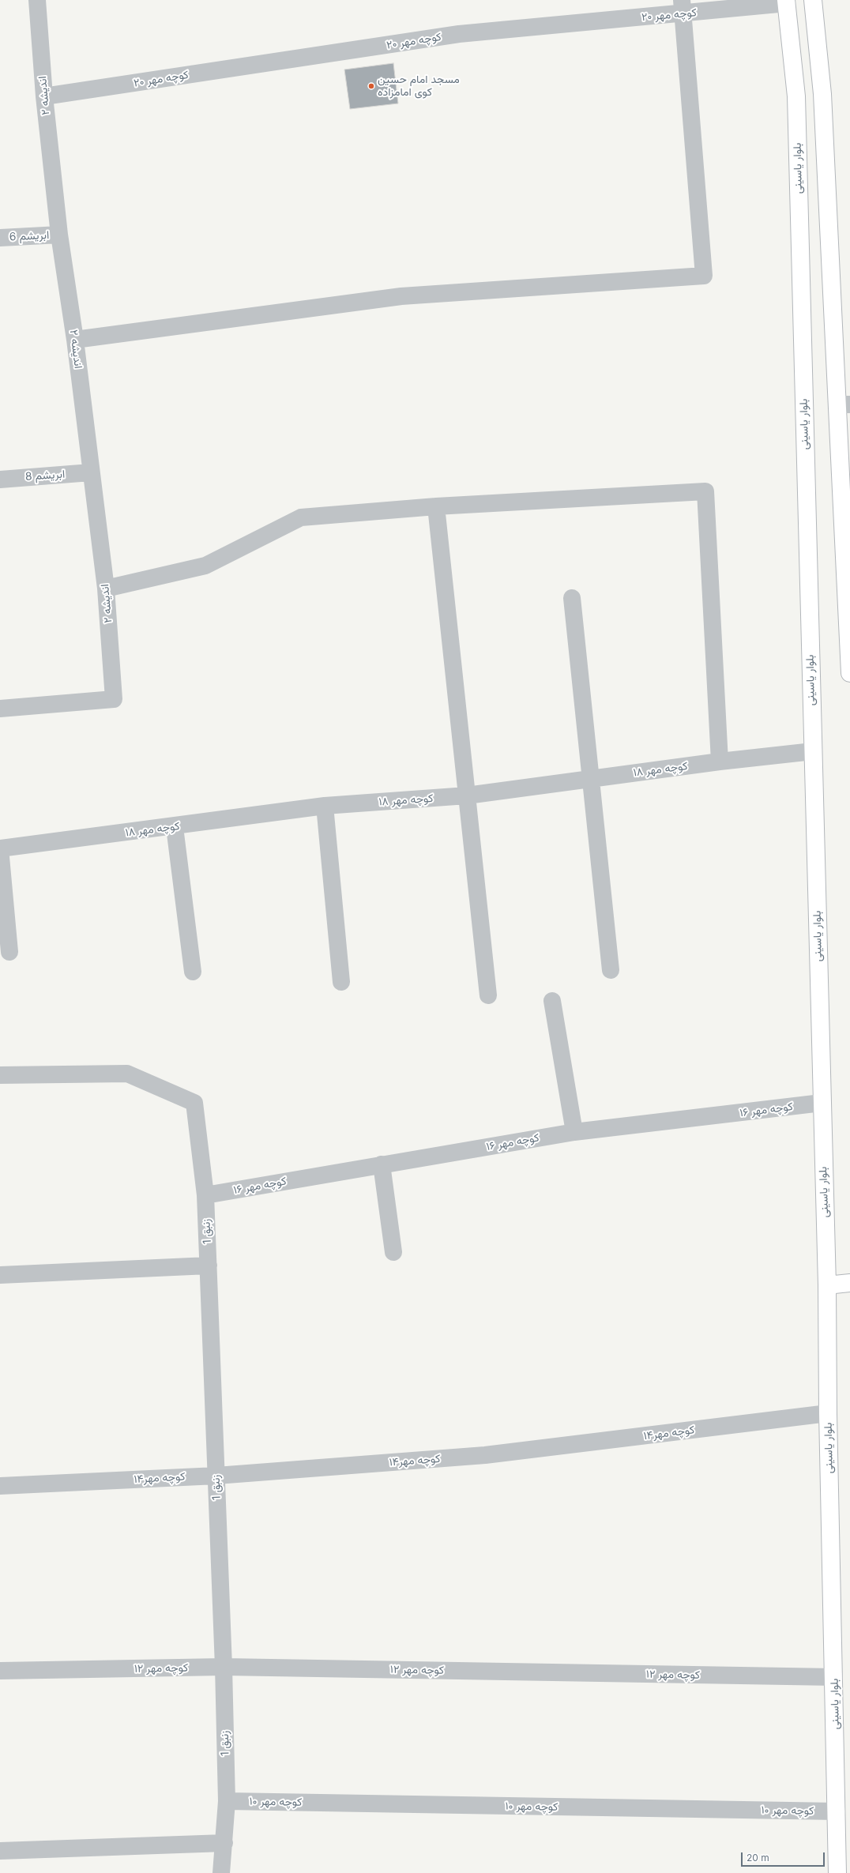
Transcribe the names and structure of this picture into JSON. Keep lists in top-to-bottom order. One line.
{"streets":{"main road":["بلوار یاسینی"],"street":["کوچه مهر ۲۰","اندیشه ۲","ابریشم 6","ابریشم 8","کوچه مهر ۱۸","کوچه مهر ۱۶","زنبق 1","کوچه مهر۱۴","کوچه مهر ۱۲","کوچه مهر ۱۰"]},"crossings":[["کوچه مهر ۲۰","اندیشه ۲"],["کوچه مهر ۲۰","بلوار یاسینی"],["اندیشه ۲","ابریشم 6"],["اندیشه ۲","ابریشم 8"],["بلوار یاسینی","کوچه مهر ۱۸"],["بلوار یاسینی","کوچه مهر ۱۶"],["بلوار یاسینی","کوچه مهر۱۴"],["بلوار یاسینی","کوچه مهر ۱۲"],["بلوار یاسینی","کوچه مهر ۱۰"],["کوچه مهر ۱۶","زنبق 1"],["زنبق 1","کوچه مهر۱۴"],["زنبق 1","کوچه مهر ۱۲"],["زنبق 1","کوچه مهر ۱۰"]],"places":["مسجد امام حسین کوی امامزاده"],"scale_bar":"20 m"}
